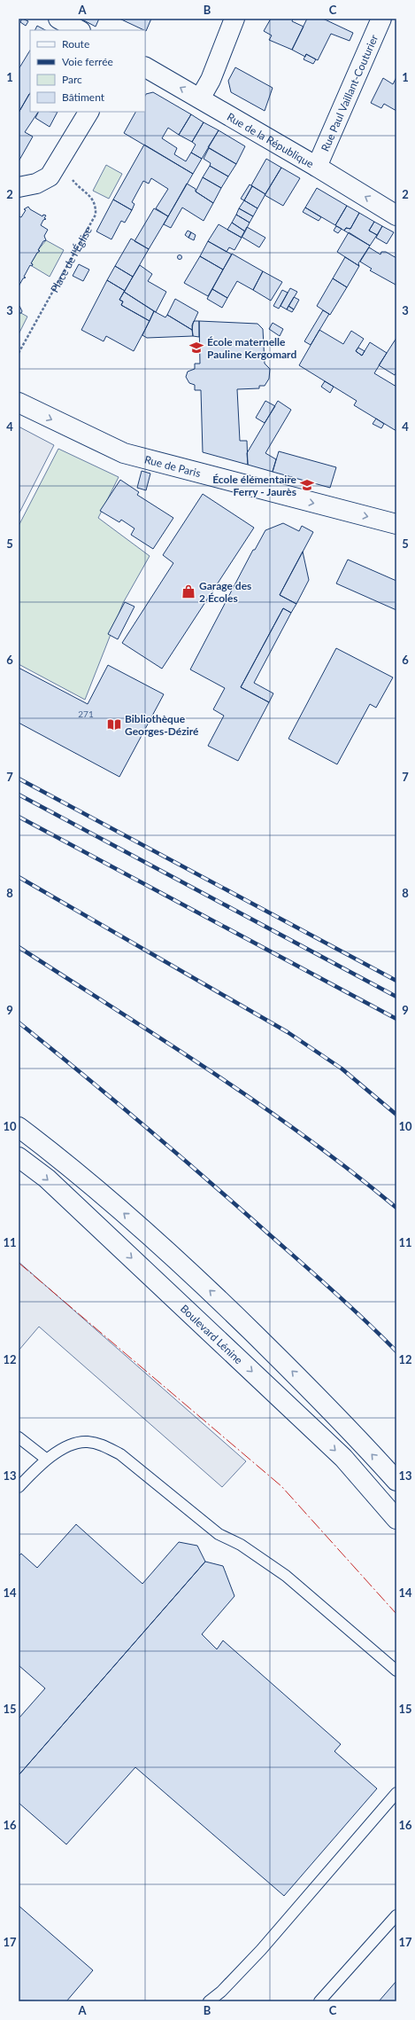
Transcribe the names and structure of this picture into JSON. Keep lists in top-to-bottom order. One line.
{"streets":{"street":["Rue Paul Vaillant-Couturier","Rue de la République","Rue de Paris","Boulevard Lénine"],"path":["Place de l'Église"]},"crossings":[["Rue Paul Vaillant-Couturier","Rue de la République"]],"one_way":["Rue de la République","Rue de Paris"],"places":{"school or university":["École maternelle Pauline Kergomard","École élémentaire Ferry - Jaurès"],"shop":["Garage des 2 Écoles"],"library":["Bibliothèque Georges-Déziré"]},"house_numbers":["271"],"legend":["Route","Voie ferrée","Parc","Bâtiment"],"grid":{"columns":["A","B","C"],"rows":["1","2","3","4","5","6","7","8","9","10","11","12","13","14","15","16","17"]}}
